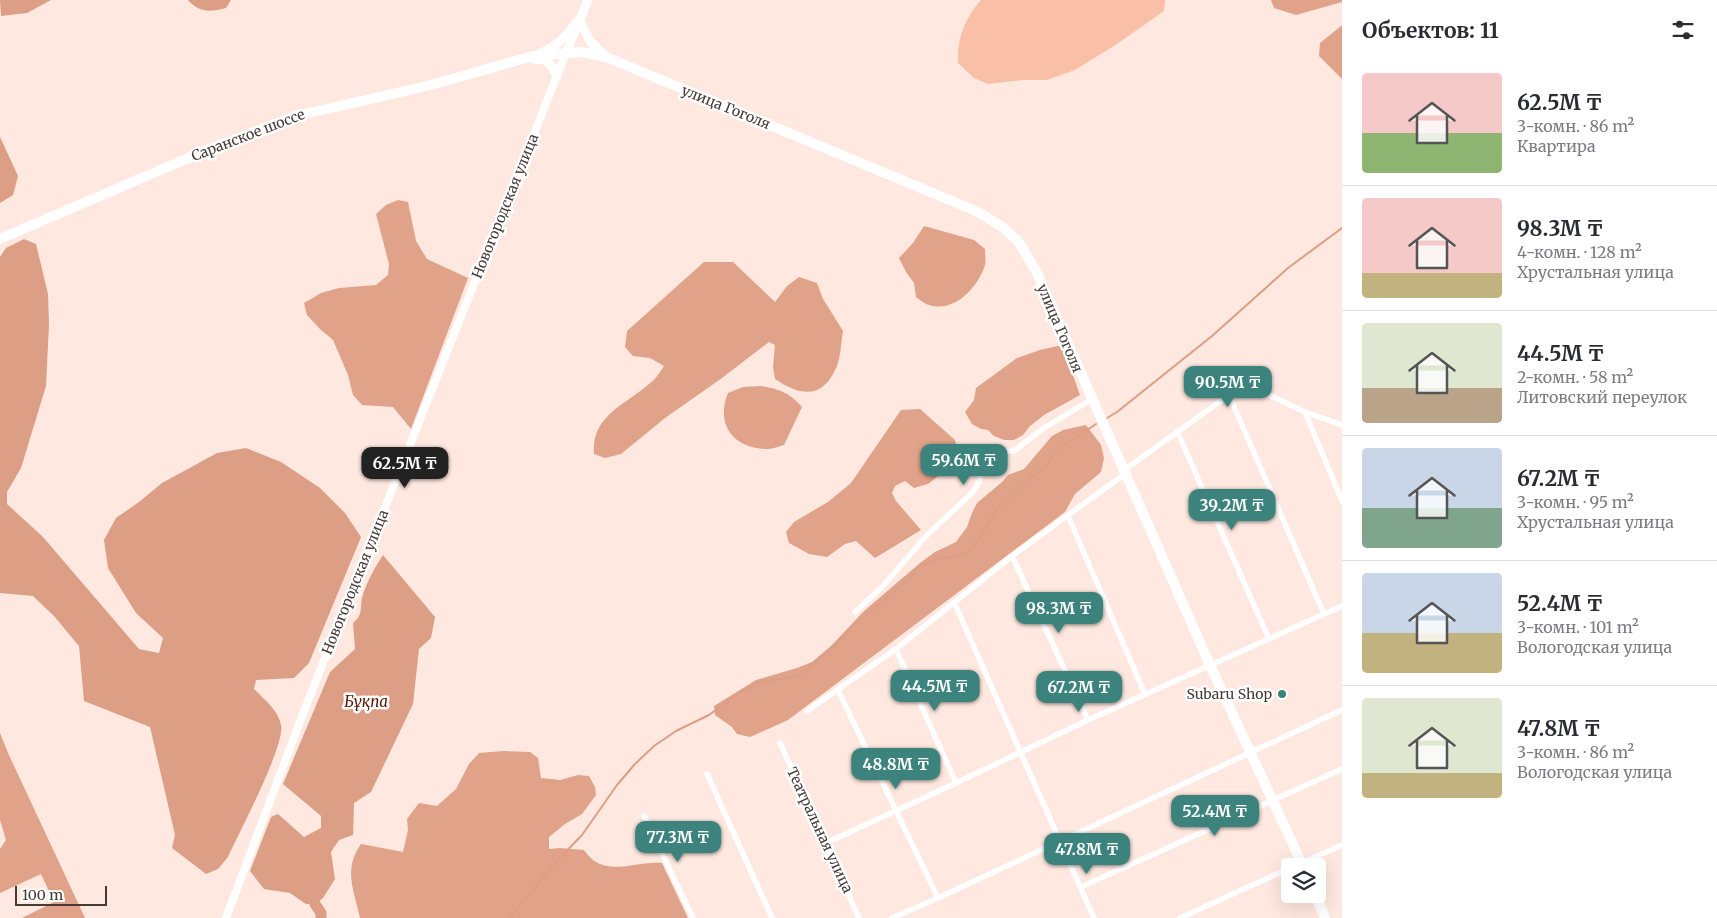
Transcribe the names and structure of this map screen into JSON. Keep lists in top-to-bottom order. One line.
{"streets":{"highway":["улица Гоголя","Саранское шоссе"],"street":["Новогородская улица","Театральная улица"]},"crossings":[["улица Гоголя","Саранское шоссе"],["улица Гоголя","Новогородская улица"],["Саранское шоссе","Новогородская улица"]],"water":["Бұқпа"],"places":["Subaru Shop"],"scale_bar":"100 m","page":{"heading":"Объектов: 11","list":[{"name":"62.5M ₸","note":"3-комн. · 86 m² · Квартира"},{"name":"98.3M ₸","note":"4-комн. · 128 m² · Хрустальная улица"},{"name":"44.5M ₸","note":"2-комн. · 58 m² · Литовский переулок"},{"name":"67.2M ₸","note":"3-комн. · 95 m² · Хрустальная улица"},{"name":"52.4M ₸","note":"3-комн. · 101 m² · Вологодская улица"},{"name":"47.8M ₸","note":"3-комн. · 86 m² · Вологодская улица"}],"price":["90.5M ₸","59.6M ₸","62.5M ₸","39.2M ₸","98.3M ₸","44.5M ₸","67.2M ₸","48.8M ₸","52.4M ₸","77.3M ₸","47.8M ₸"],"scale":"100 m"}}
